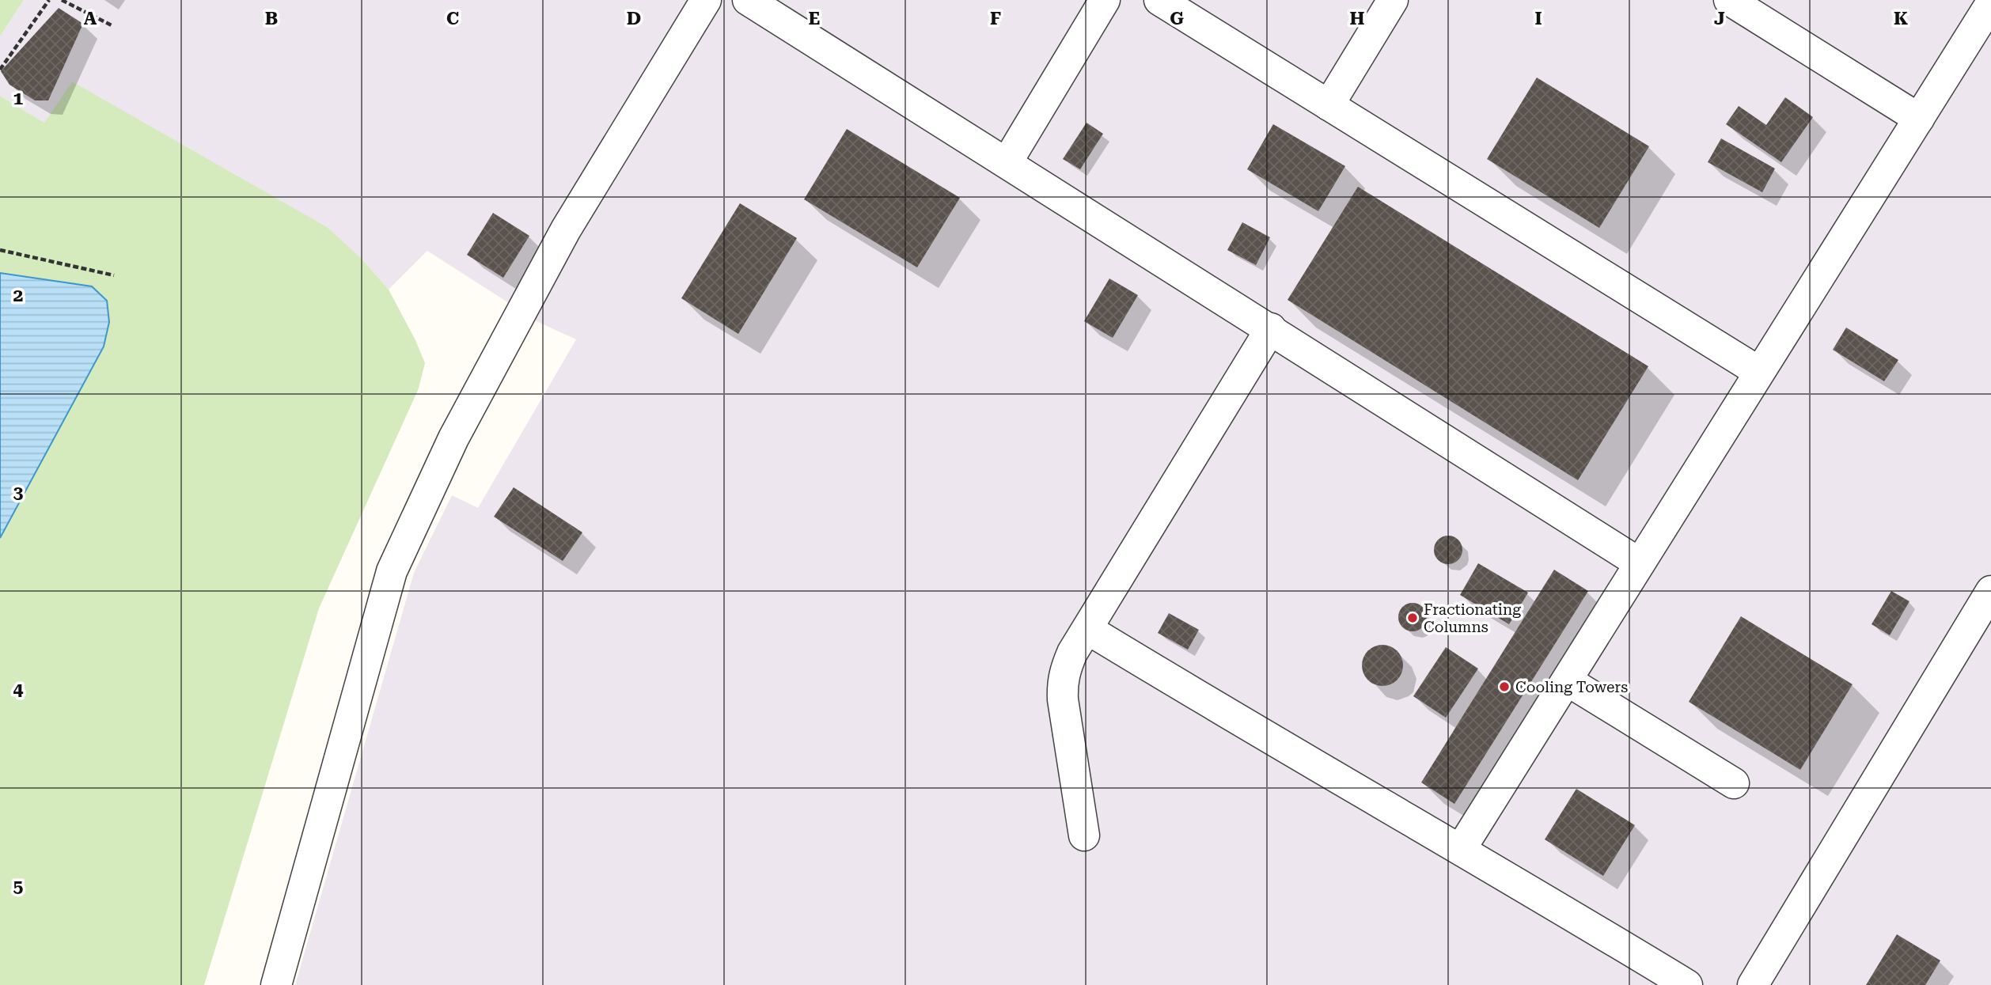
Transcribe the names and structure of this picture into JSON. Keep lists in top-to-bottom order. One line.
{"places":["Fractionating Columns","Cooling Towers"],"grid":{"columns":["A","B","C","D","E","F","G","H","I","J","K"],"rows":["1","2","3","4","5"]}}
